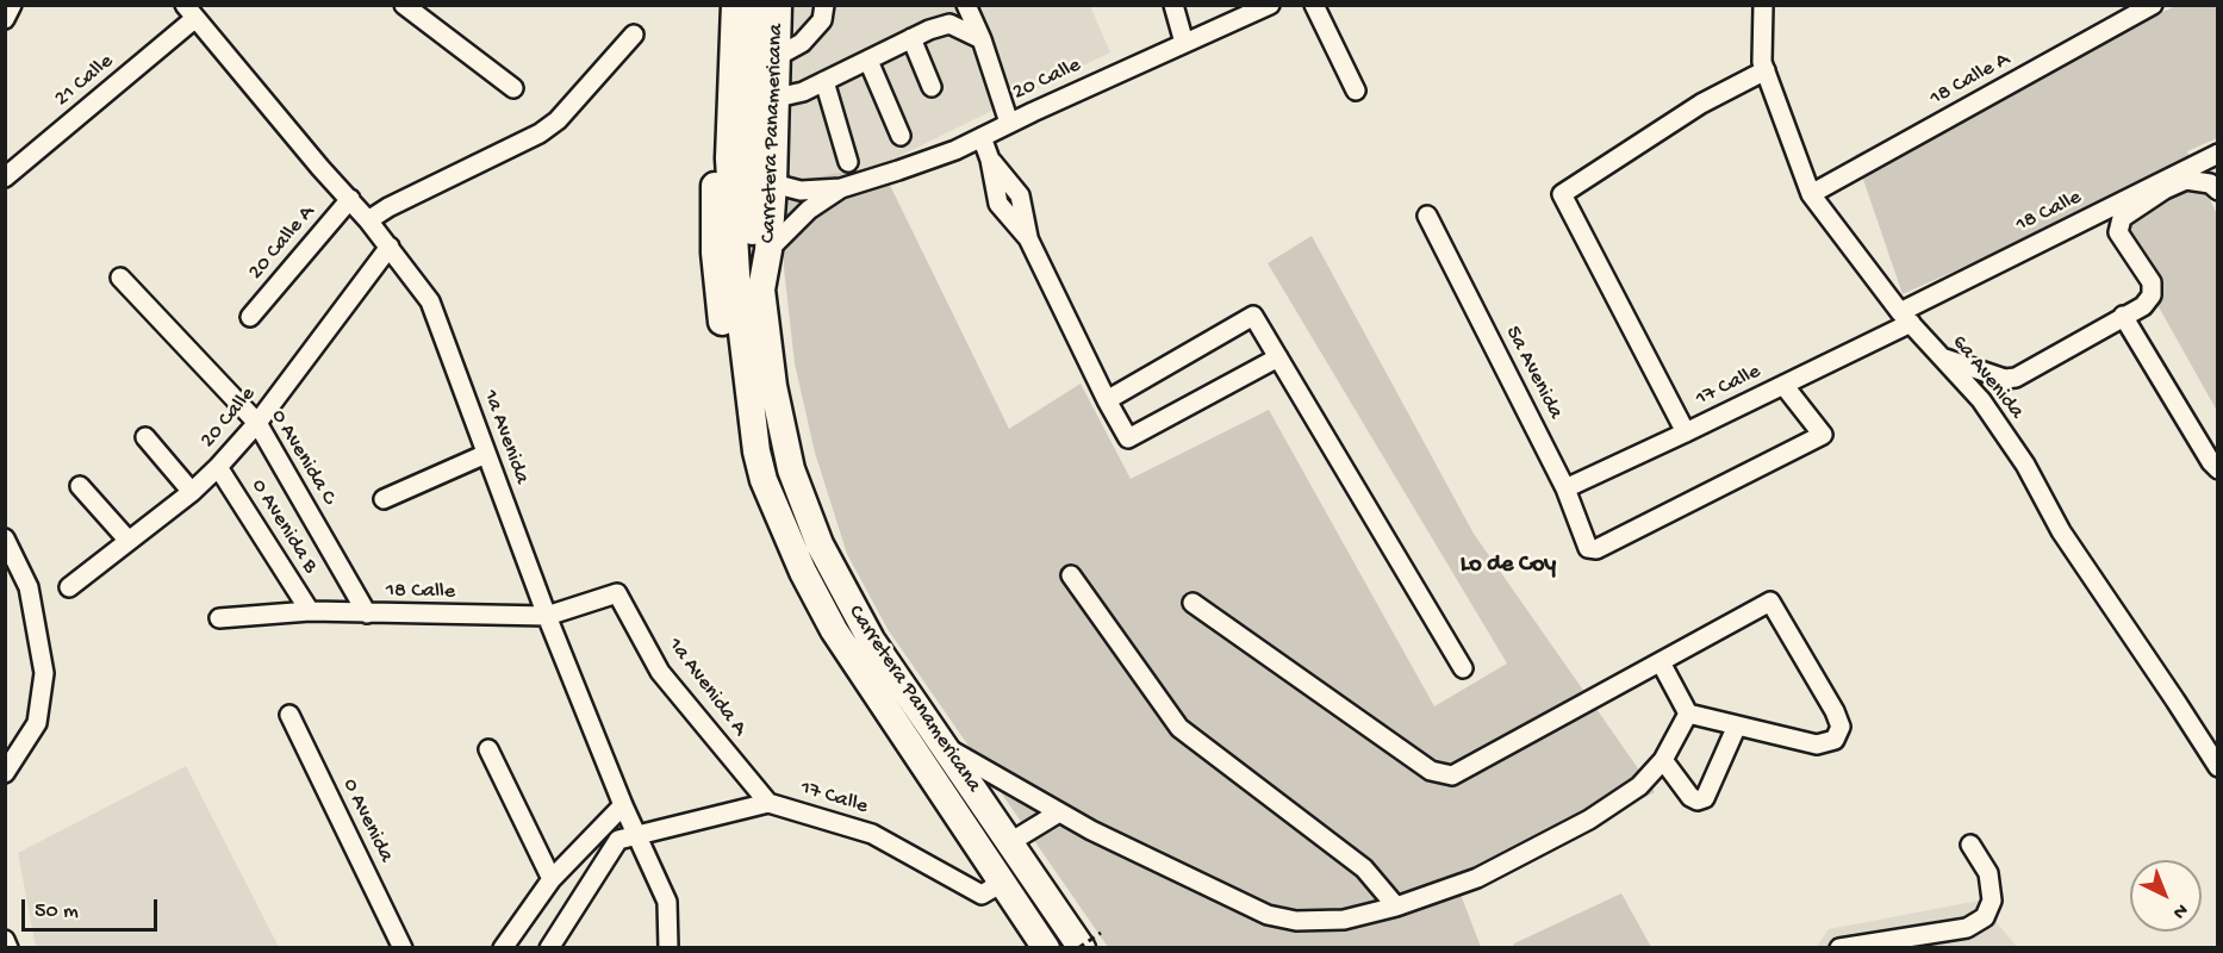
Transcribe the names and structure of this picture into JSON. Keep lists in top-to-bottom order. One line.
{"streets":{"highway":["Carretera Panamericana"],"street":["20 Calle","18 Calle A","21 Calle","18 Calle","20 Calle A","5a Avenida","6a Avenida","17 Calle","1a Avenida","0 Avenida C","0 Avenida B","1a Avenida A","0 Avenida"]},"crossings":[["20 Calle","Carretera Panamericana"],["20 Calle","1a Avenida"],["20 Calle","0 Avenida C"],["20 Calle","0 Avenida B"],["18 Calle A","6a Avenida"],["21 Calle","1a Avenida"],["Carretera Panamericana","17 Calle"],["18 Calle","6a Avenida"],["18 Calle","17 Calle"],["18 Calle","1a Avenida"],["18 Calle","0 Avenida C"],["18 Calle","0 Avenida B"],["18 Calle","1a Avenida A"],["20 Calle A","1a Avenida"],["5a Avenida","17 Calle"],["6a Avenida","17 Calle"],["17 Calle","1a Avenida"],["17 Calle","1a Avenida A"]],"districts":["Lo de Coy"],"scale_bar":"50 m","north":"bottom right"}
